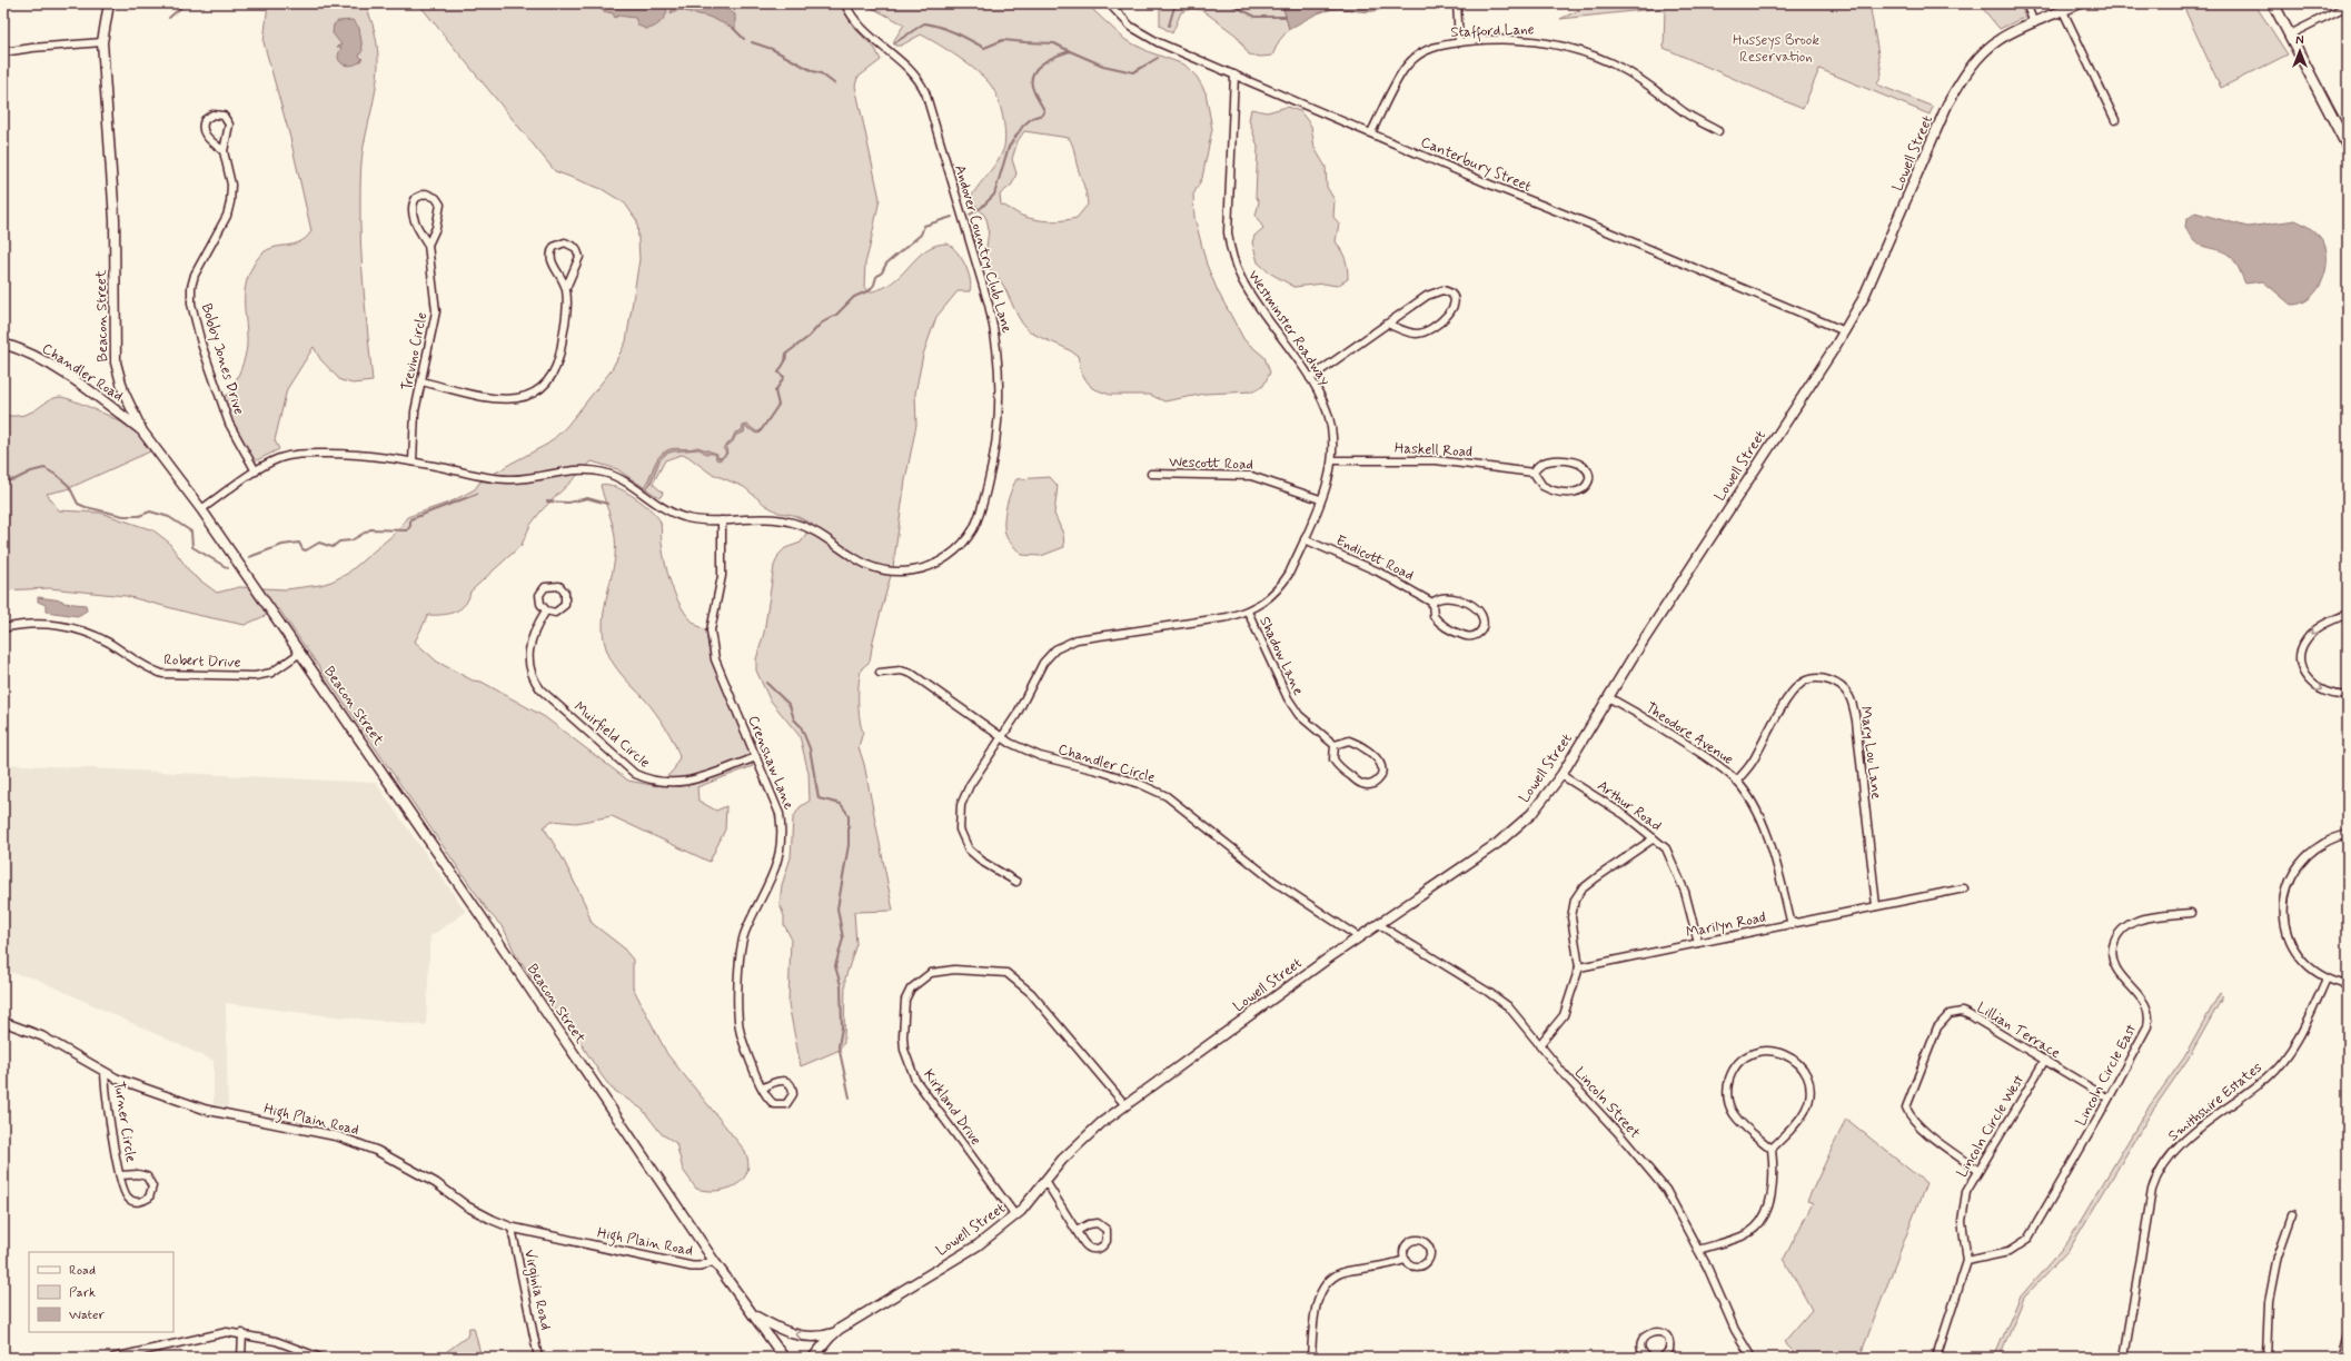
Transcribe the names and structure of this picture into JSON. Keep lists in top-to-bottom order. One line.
{"streets":{"main road":["Lowell Street","Beacon Street","Chandler Road"],"street":["Stafford Lane","Canterbury Street","Andover Country Club Lane","Westminster Roadway","Trevino Circle","Bobby Jones Drive","Haskell Road","Wescott Road","Endicott Road","Shadow Lane","Robert Drive","Theodore Avenue","Muirfield Circle","Mary Lou Lane","Crenshaw Lane","Chandler Circle","Arthur Road","Marilyn Road","Lillian Terrace","Lincoln Circle East","Smithshire Estates","Lincoln Street","Kirkland Drive","High Plain Road","Turner Circle","Lincoln Circle West","Virginia Road"]},"crossings":[["Stafford Lane","Canterbury Street"],["Lowell Street","Canterbury Street"],["Lowell Street","Theodore Avenue"],["Lowell Street","Chandler Circle"],["Lowell Street","Arthur Road"],["Lowell Street","Lincoln Street"],["Lowell Street","Kirkland Drive"],["Canterbury Street","Westminster Roadway"],["Andover Country Club Lane","Beacon Street"],["Andover Country Club Lane","Trevino Circle"],["Andover Country Club Lane","Bobby Jones Drive"],["Andover Country Club Lane","Crenshaw Lane"],["Beacon Street","Chandler Road"],["Beacon Street","Robert Drive"],["Beacon Street","High Plain Road"],["Westminster Roadway","Haskell Road"],["Westminster Roadway","Wescott Road"],["Westminster Roadway","Endicott Road"],["Westminster Roadway","Shadow Lane"],["Westminster Roadway","Chandler Circle"],["Theodore Avenue","Mary Lou Lane"],["Theodore Avenue","Marilyn Road"],["Muirfield Circle","Crenshaw Lane"],["Mary Lou Lane","Marilyn Road"],["Arthur Road","Marilyn Road"],["Lillian Terrace","Lincoln Circle East"],["Lillian Terrace","Lincoln Circle West"],["Lincoln Circle East","Lincoln Circle West"],["High Plain Road","Turner Circle"],["High Plain Road","Virginia Road"]],"parks":["Husseys Brook Reservation"],"legend":["Road","Park","Water"],"north":"top"}
